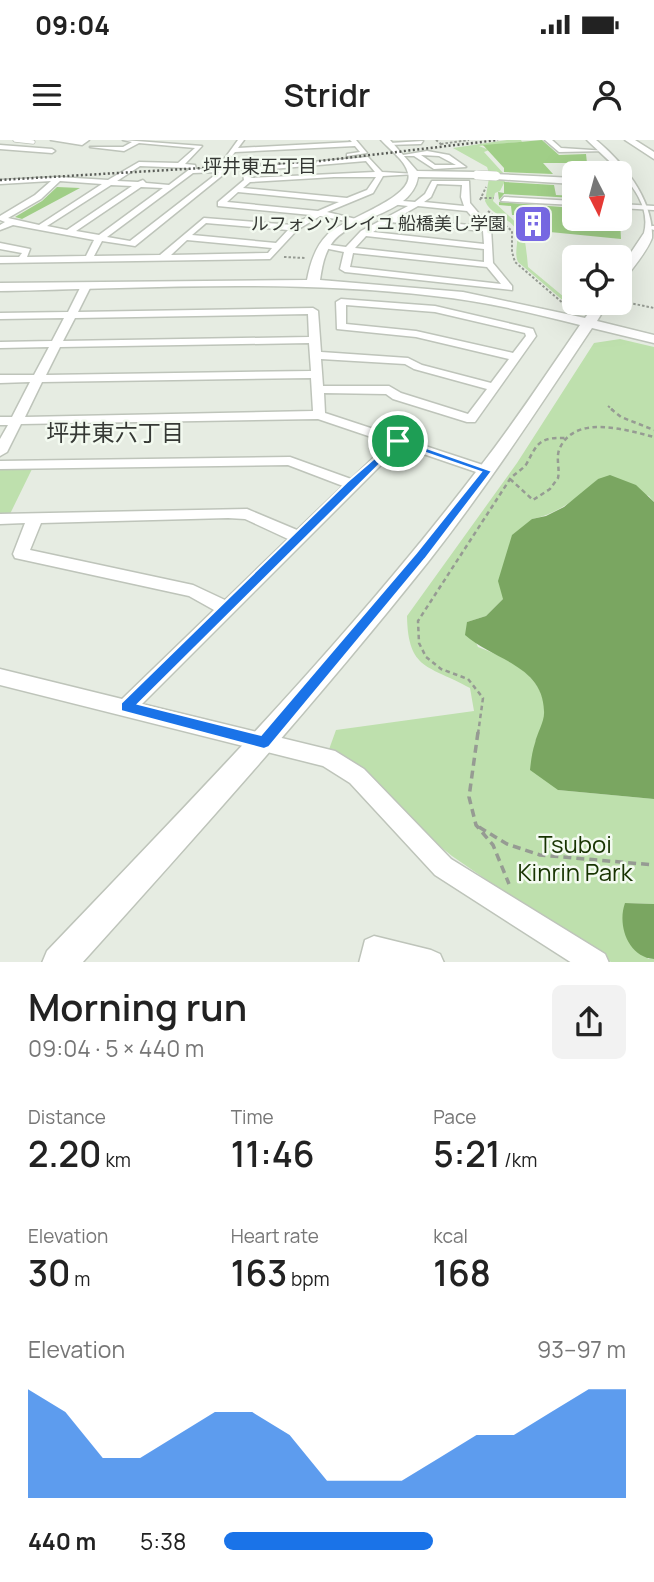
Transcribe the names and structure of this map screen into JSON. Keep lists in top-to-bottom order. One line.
{"districts":["坪井東五丁目","坪井東六丁目"],"parks":["Tsuboi Kinrin Park"],"places":{"building":["ルフォンソレイユ 船橋美し学園"]},"north":"bottom","page":{"status":"09:04","header":"Stridr","heading":["Morning run","09:04 · 5 × 440 m"],"stats":[["Distance","2.20 km"],["Time","11:46"],["Pace","5:21 /km"],["Elevation","30 m"],["Heart rate","163 bpm"],["kcal","168"]],"chart":["Elevation","93–97 m"],"list":[{"name":"440 m","note":"5:38"}]}}
